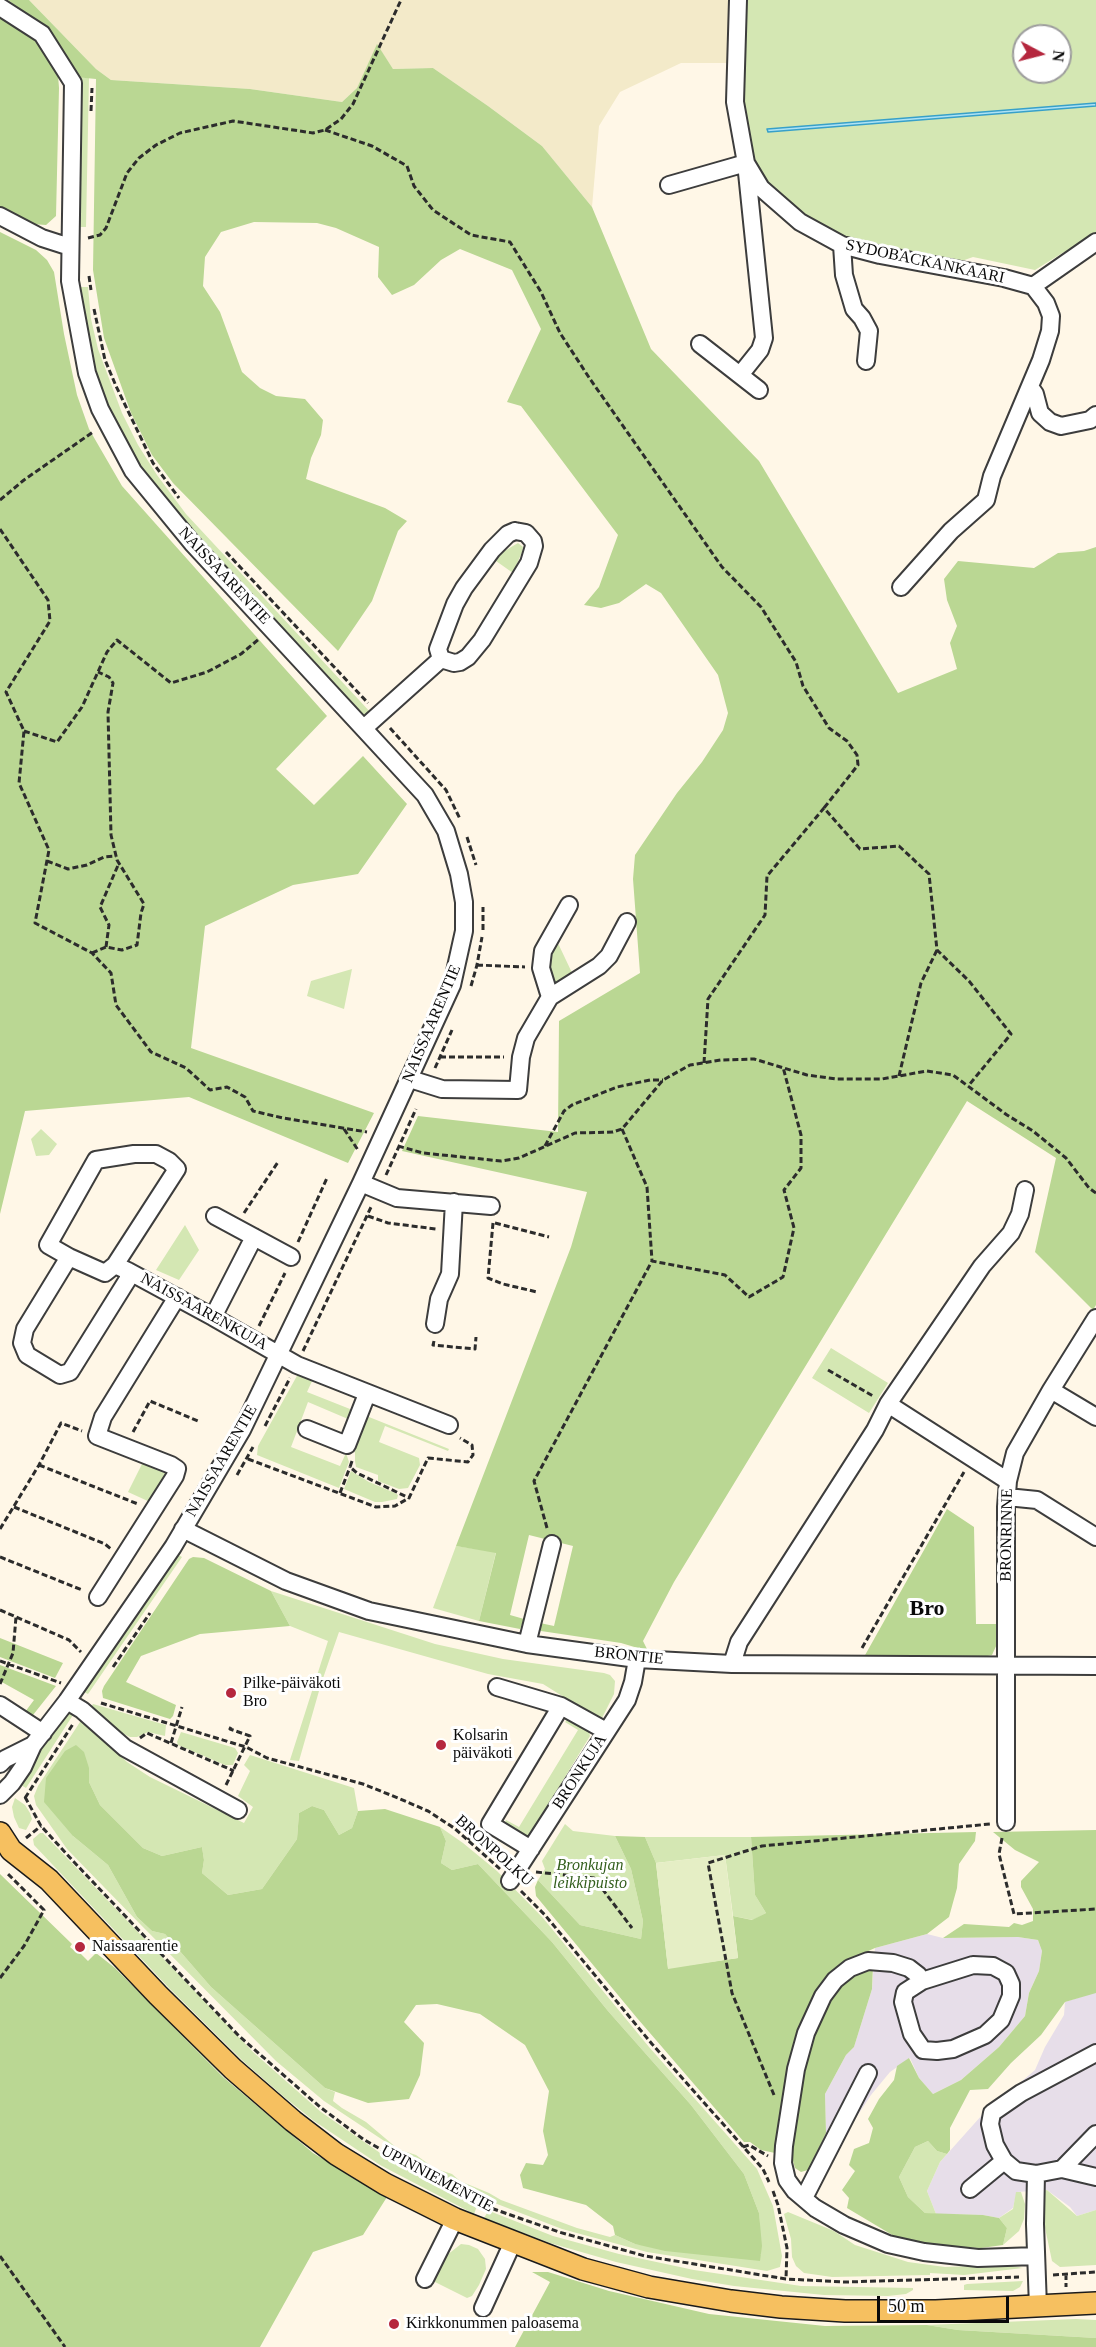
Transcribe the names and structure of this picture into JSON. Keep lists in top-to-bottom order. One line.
{"streets":{"main road":["UPINNIEMENTIE"],"street":["SYDOBACKANKAARI","NAISSAARENTIE","NAISSAARENKUJA","BRONRINNE","BRONTIE","BRONKUJA"],"path":["BRONPOLKU"]},"crossings":[["NAISSAARENTIE","NAISSAARENKUJA"],["NAISSAARENTIE","BRONTIE"],["NAISSAARENTIE","UPINNIEMENTIE"],["BRONRINNE","BRONTIE"],["BRONTIE","BRONKUJA"],["BRONKUJA","BRONPOLKU"],["BRONPOLKU","UPINNIEMENTIE"]],"districts":["Bro"],"parks":["Bronkujan leikkipuisto"],"places":["Pilke-päiväkoti Bro","Kolsarin päiväkoti","Naissaarentie","Kirkkonummen paloasema"],"scale_bar":"50 m","north":"right"}
